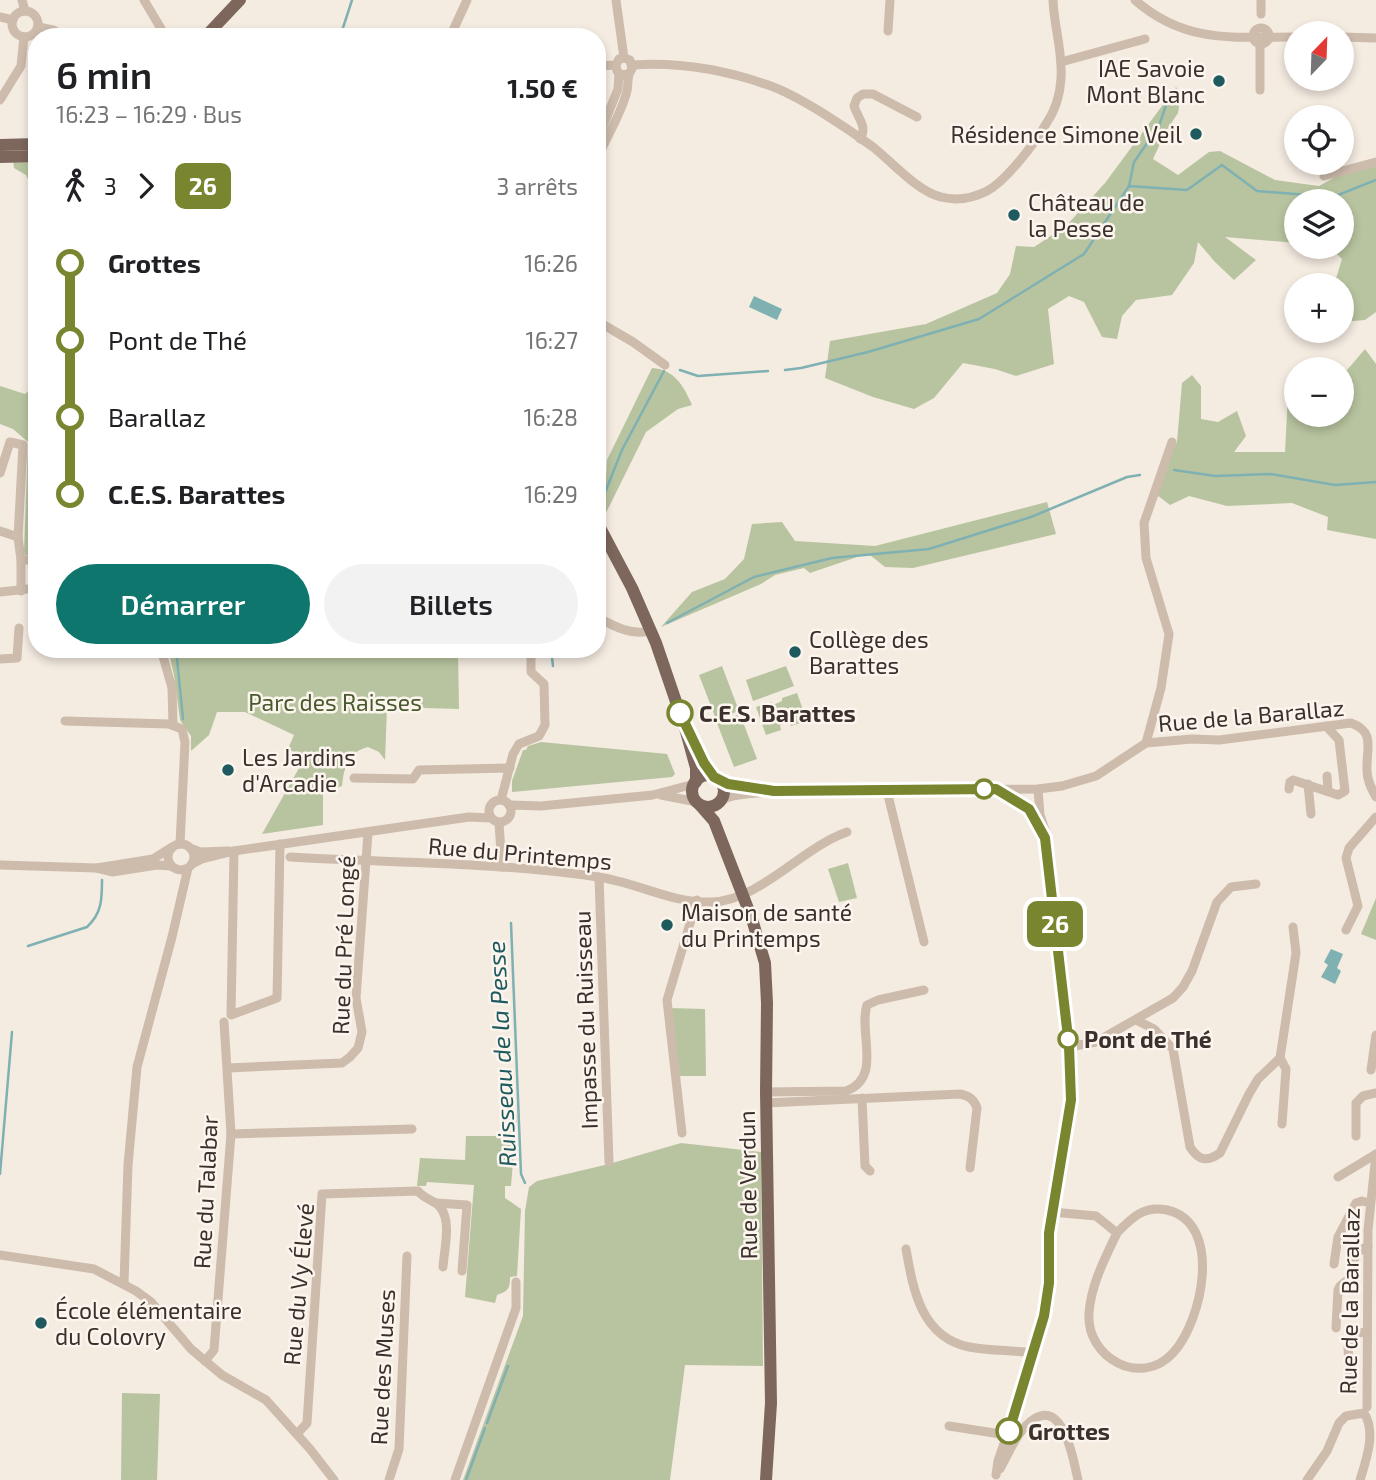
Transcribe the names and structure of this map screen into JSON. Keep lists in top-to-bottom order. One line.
{"streets":{"main road":["Rue de Verdun"],"street":["Rue de la Barallaz","Rue du Printemps","Rue du Pré Longé","Impasse du Ruisseau","Rue du Talabar","Rue du Vy Élevé","Rue des Muses"]},"crossings":[["Rue du Printemps","Rue du Pré Longé"],["Rue du Printemps","Impasse du Ruisseau"],["Rue du Printemps","Rue de Verdun"],["Rue du Pré Longé","Rue du Talabar"]],"water":["Ruisseau de la Pesse"],"parks":["Parc des Raisses"],"places":["IAE Savoie Mont Blanc","Résidence Simone Veil","Château de la Pesse","Collège des Barattes","C.E.S. Barattes","Les Jardins d'Arcadie","Maison de santé du Printemps","Pont de Thé","École élémentaire du Colovry","Grottes"],"lines":["bus line 26"],"north":"top right","page":{"on_map":"26","map_buttons":["+","−"],"heading":["6 min","16:23 – 16:29 · Bus","1.50 €"],"legs":["3","26","3 arrêts"],"list":[{"name":"Grottes","value":"16:26"},{"name":"Pont de Thé","value":"16:27"},{"name":"Barallaz","value":"16:28"},{"name":"C.E.S. Barattes","value":"16:29"}],"buttons":["Démarrer","Billets"]}}
